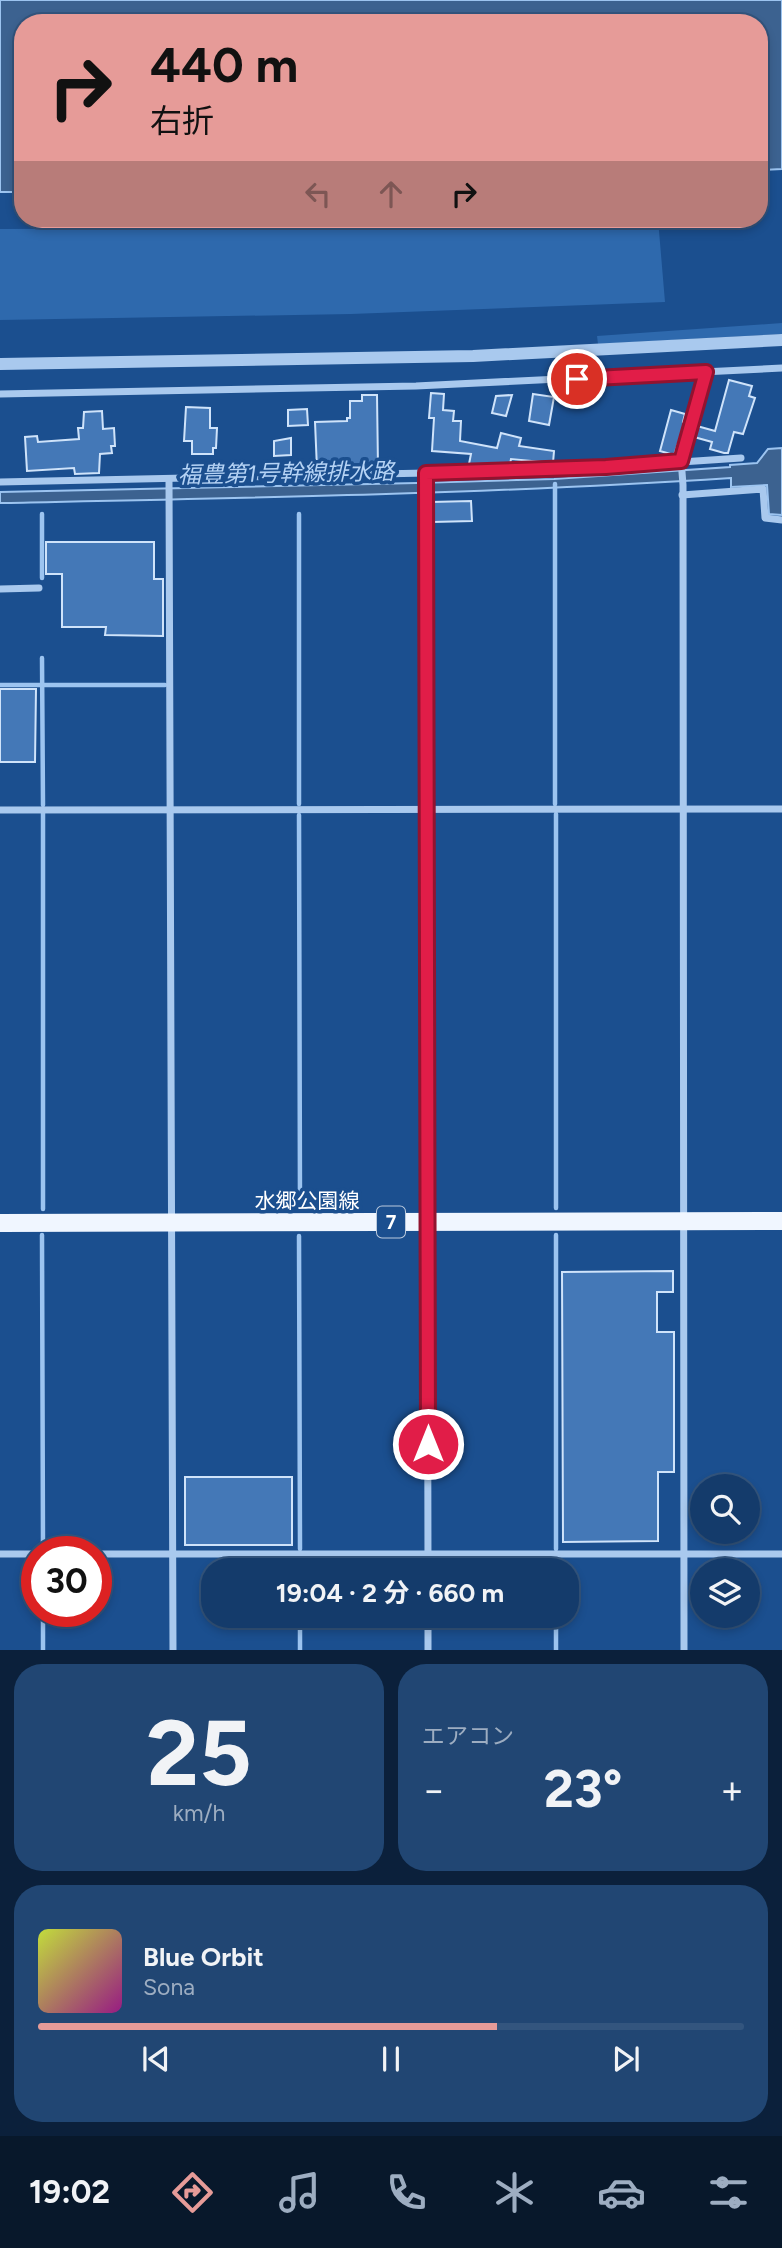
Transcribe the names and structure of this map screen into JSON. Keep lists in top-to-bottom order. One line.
{"streets":{"main road":["水郷公園線","7"]},"water":["福豊第1号幹線排水路"],"page":{"turn":["440 m","右折"],"limit":"30","trip":"19:04 · 2 分 · 660 m","tile":[["25","km/h"],"エアコン"],"heat":["−","23°","+"],"song":["Blue Orbit","Sona"],"tabs":"19:02"}}
